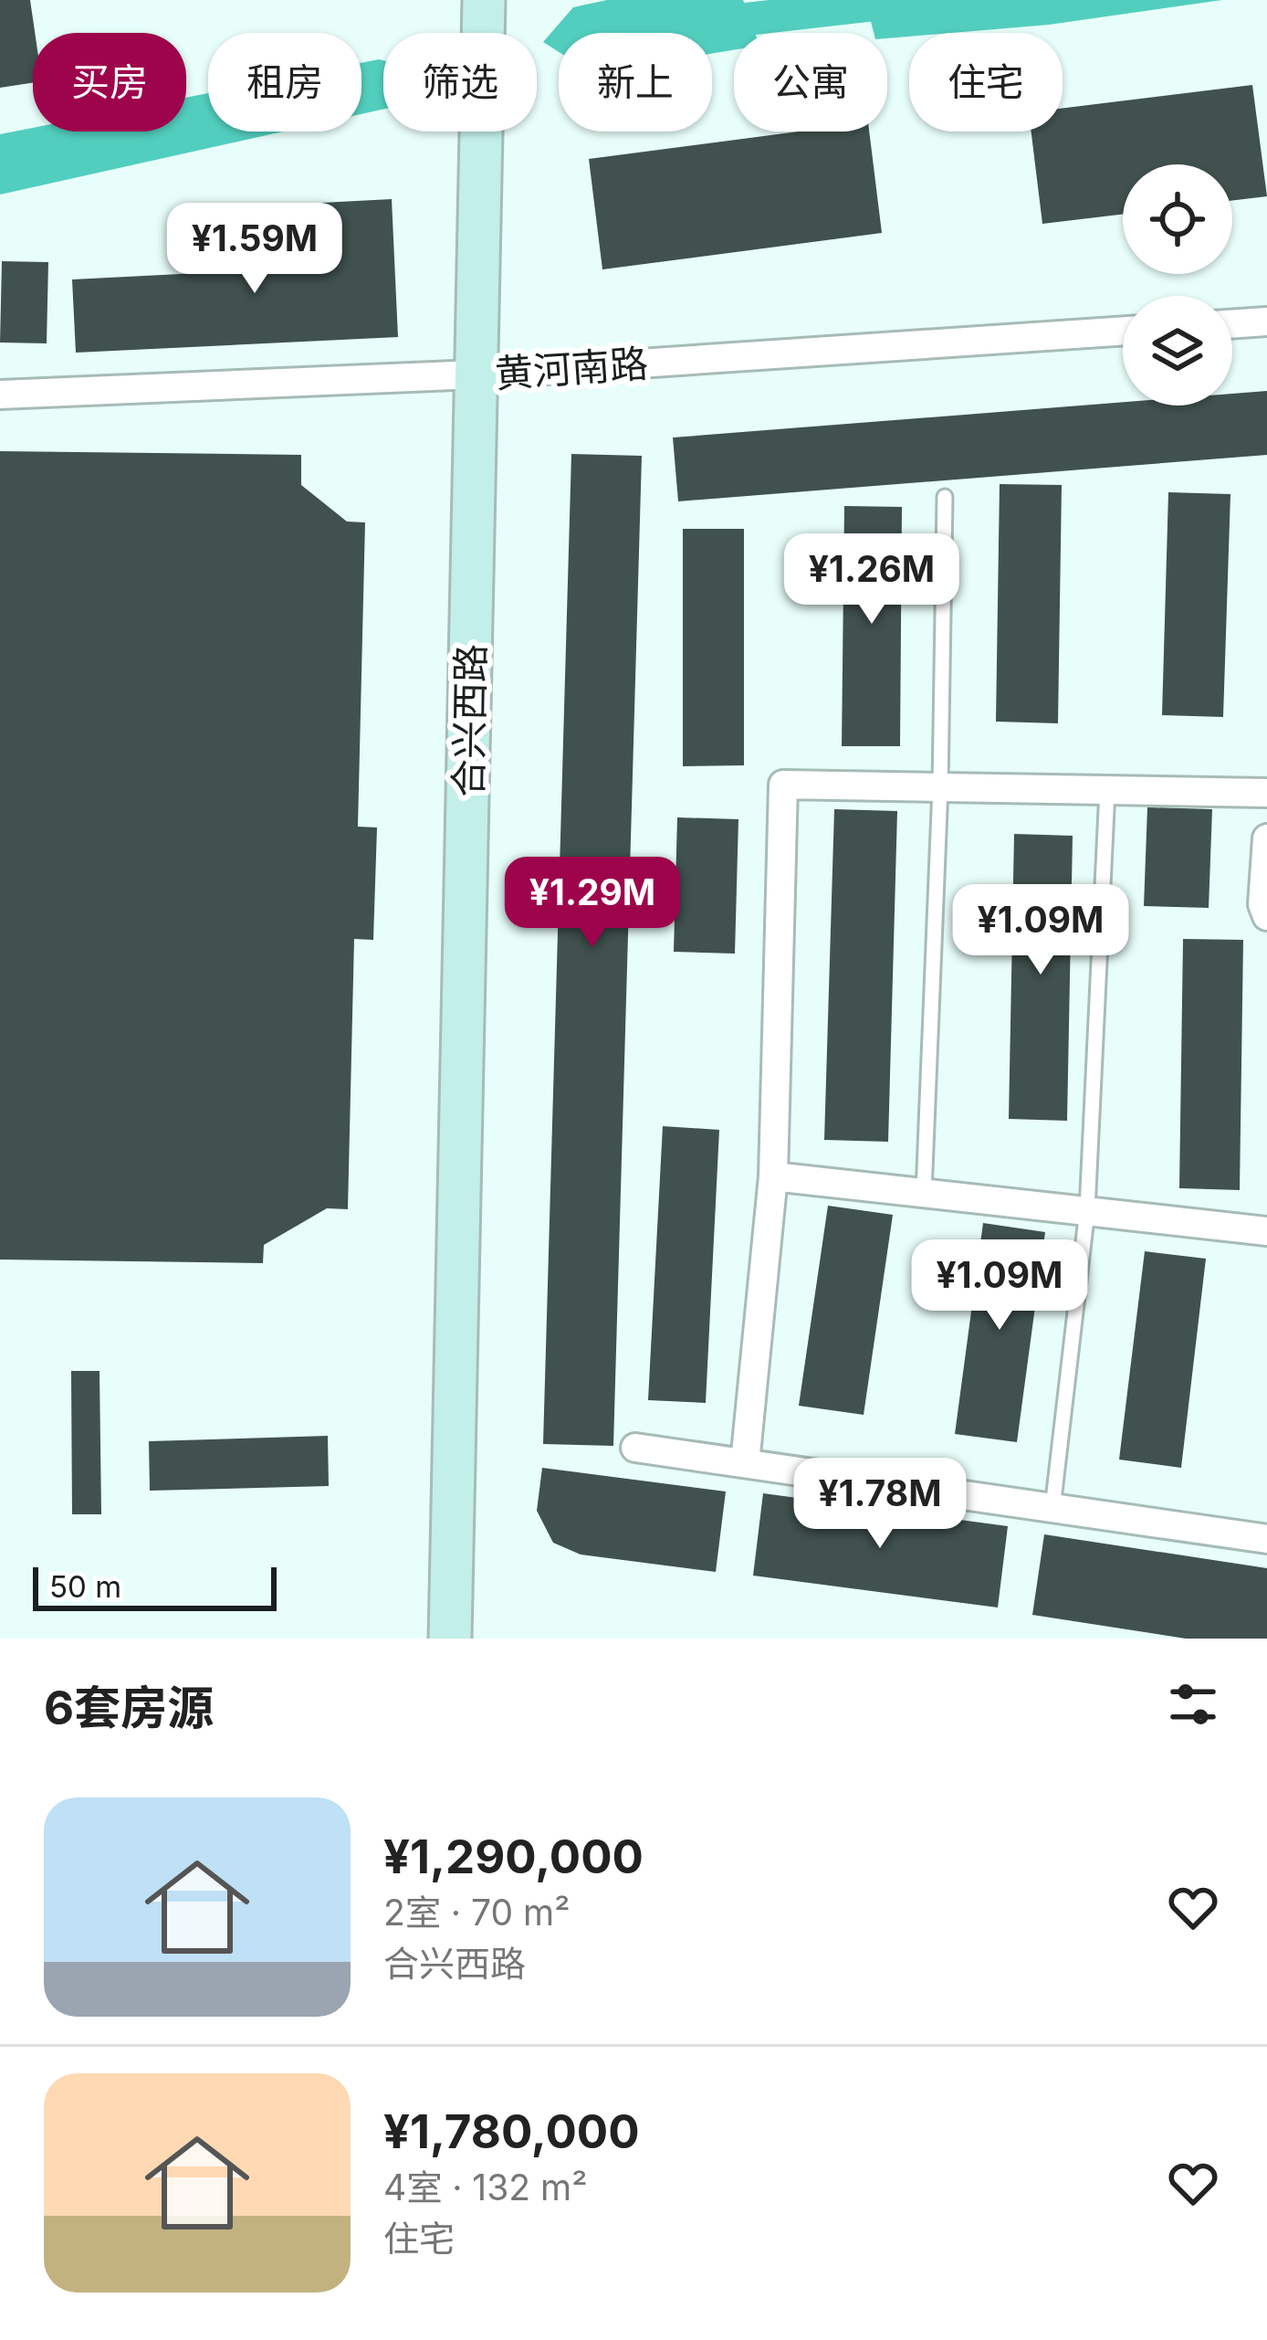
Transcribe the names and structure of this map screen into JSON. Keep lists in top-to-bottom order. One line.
{"streets":{"street":["黄河南路","合兴西路"]},"crossings":[["黄河南路","合兴西路"]],"scale_bar":"50 m","page":{"chip":["买房","租房","筛选","新上","公寓","住宅"],"price":["¥1.59M","¥1.26M","¥1.29M","¥1.09M","¥1.09M","¥1.78M"],"scale":"50 m","heading":"6套房源","list":[{"name":"¥1,290,000","note":"2室 · 70 m² · 合兴西路"},{"name":"¥1,780,000","note":"4室 · 132 m² · 住宅"}]}}
